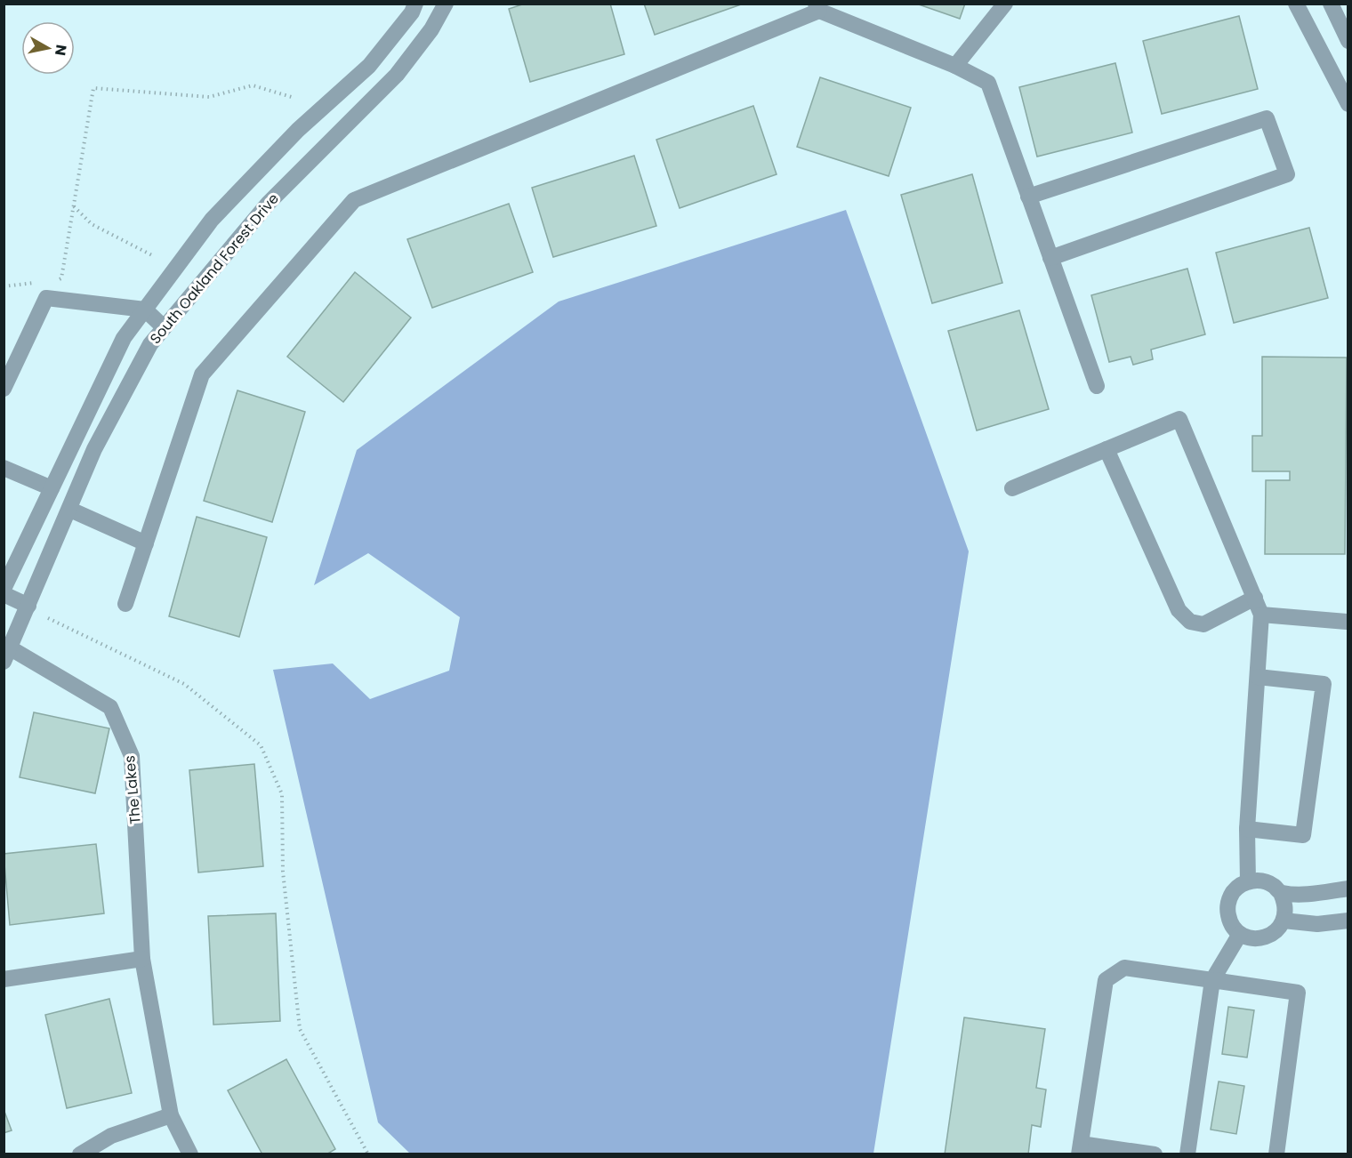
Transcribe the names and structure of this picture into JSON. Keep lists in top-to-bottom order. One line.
{"streets":{"street":["South Oakland Forest Drive","The Lakes"]},"crossings":[["South Oakland Forest Drive","The Lakes"]],"north":"right"}
